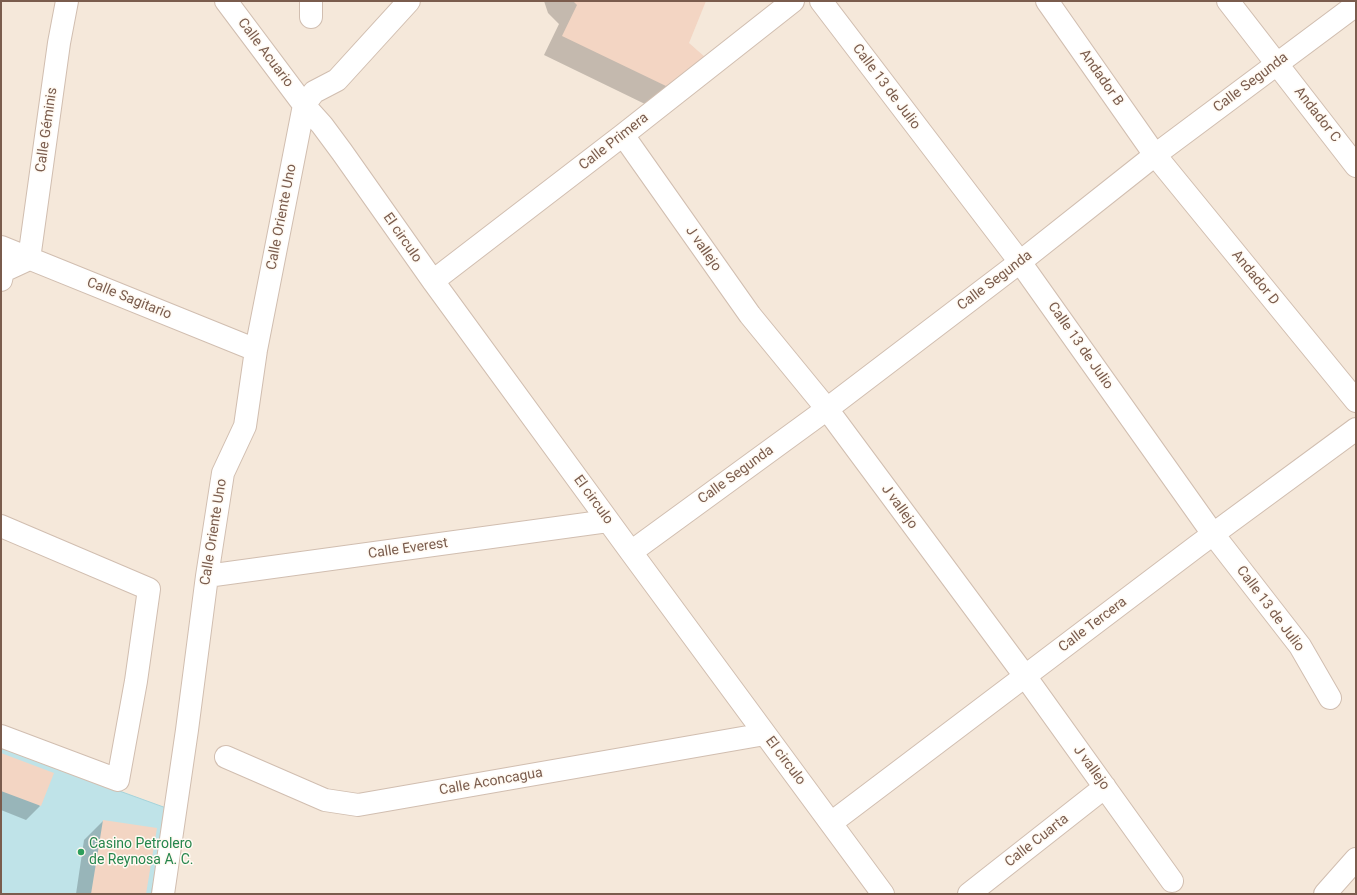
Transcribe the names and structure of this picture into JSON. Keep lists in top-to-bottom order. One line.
{"streets":{"street":["Calle Acuario","Andador B","Calle Segunda","Calle 13 de Julio","Andador C","Calle Géminis","Calle Primera","Calle Oriente Uno","El circulo","J vallejo","Andador D","Calle Sagitario","Calle Everest","Calle Tercera","Calle Aconcagua","Calle Cuarta"]},"crossings":[["Calle Acuario","Calle Oriente Uno"],["Calle Acuario","El circulo"],["Andador B","Calle Segunda"],["Andador B","Andador D"],["Calle Segunda","Calle 13 de Julio"],["Calle Segunda","Andador C"],["Calle Segunda","El circulo"],["Calle Segunda","J vallejo"],["Calle Segunda","Andador D"],["Calle 13 de Julio","Calle Tercera"],["Calle Géminis","Calle Sagitario"],["Calle Primera","El circulo"],["Calle Primera","J vallejo"],["Calle Oriente Uno","El circulo"],["Calle Oriente Uno","Calle Sagitario"],["Calle Oriente Uno","Calle Everest"],["El circulo","Calle Everest"],["El circulo","Calle Tercera"],["El circulo","Calle Aconcagua"],["J vallejo","Calle Tercera"],["J vallejo","Calle Cuarta"]],"places":["Casino Petrolero de Reynosa A. C."]}
